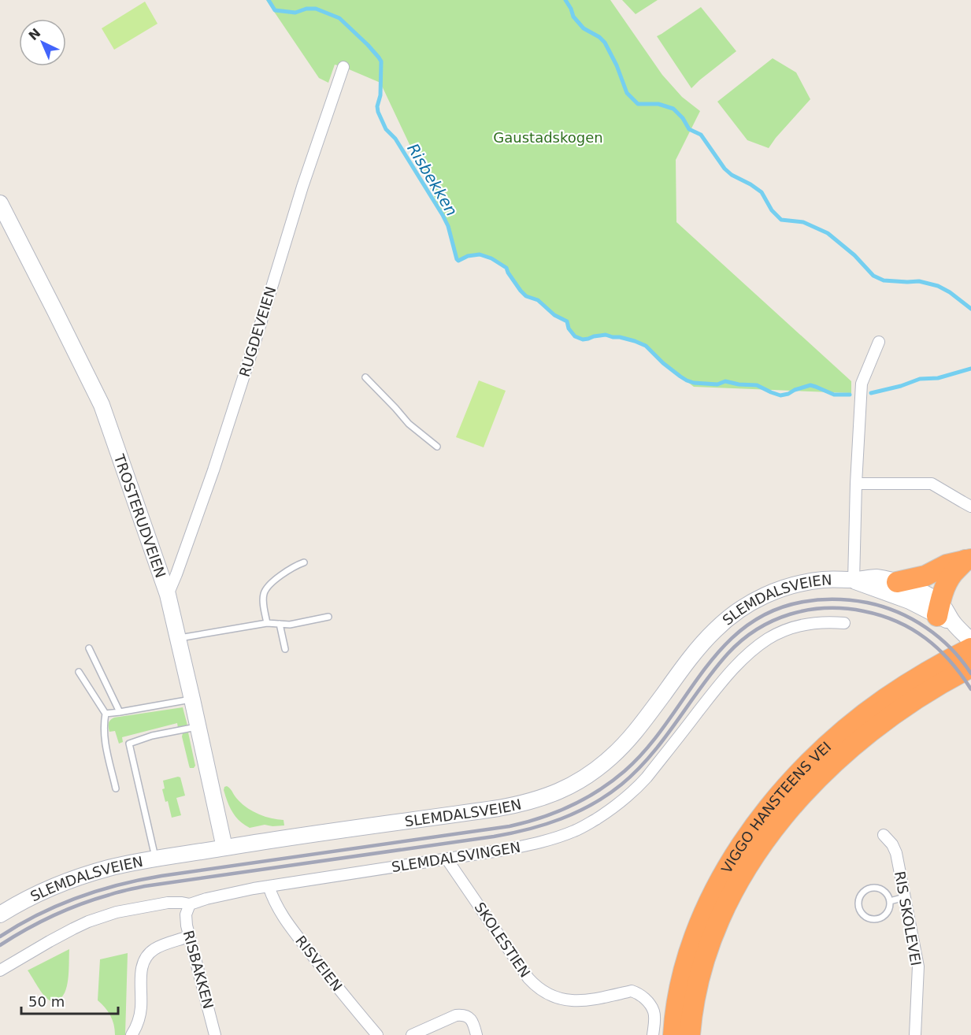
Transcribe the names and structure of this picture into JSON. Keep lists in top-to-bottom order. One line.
{"streets":{"highway":["VIGGO HANSTEENS VEI"],"main road":["TROSTERUDVEIEN","SLEMDALSVEIEN"],"street":["RUGDEVEIEN","SLEMDALSVINGEN","RIS SKOLEVEI","SKOLESTIEN","RISVEIEN","RISBAKKEN"]},"crossings":[["RUGDEVEIEN","TROSTERUDVEIEN"],["TROSTERUDVEIEN","SLEMDALSVEIEN"],["SLEMDALSVEIEN","VIGGO HANSTEENS VEI"],["SLEMDALSVINGEN","SKOLESTIEN"],["SLEMDALSVINGEN","RISVEIEN"],["SLEMDALSVINGEN","RISBAKKEN"]],"water":["Risbekken"],"parks":["Gaustadskogen"],"scale_bar":"50 m","north":"top left"}
